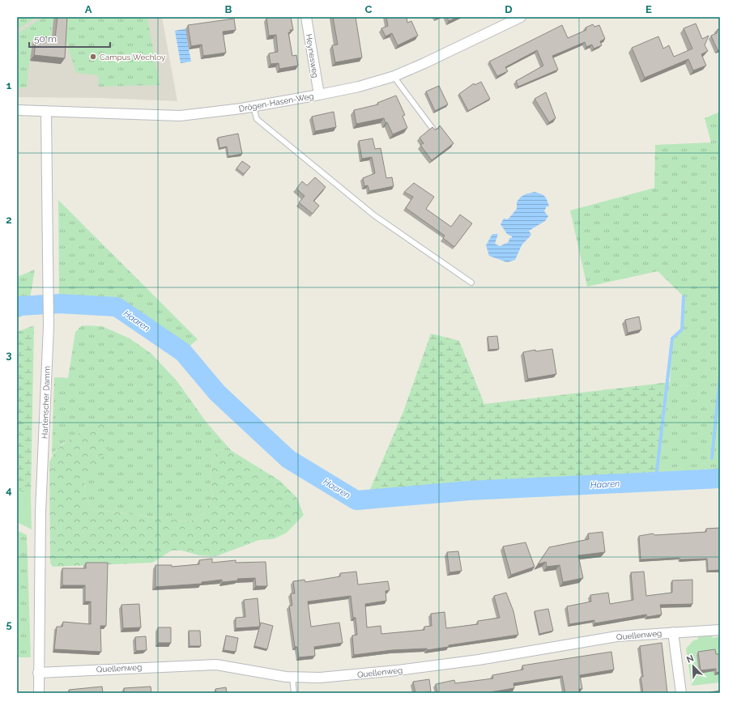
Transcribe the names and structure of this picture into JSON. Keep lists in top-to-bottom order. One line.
{"streets":{"street":["Heynesweg","Drögen-Hasen-Weg","Hartenscher Damm","Quellenweg"]},"crossings":[["Heynesweg","Drögen-Hasen-Weg"],["Drögen-Hasen-Weg","Hartenscher Damm"],["Hartenscher Damm","Quellenweg"]],"water":["Haaren"],"places":["Campus Wechloy"],"scale_bar":"50 m","north":"top left","grid":{"columns":["A","B","C","D","E"],"rows":["1","2","3","4","5"]}}
